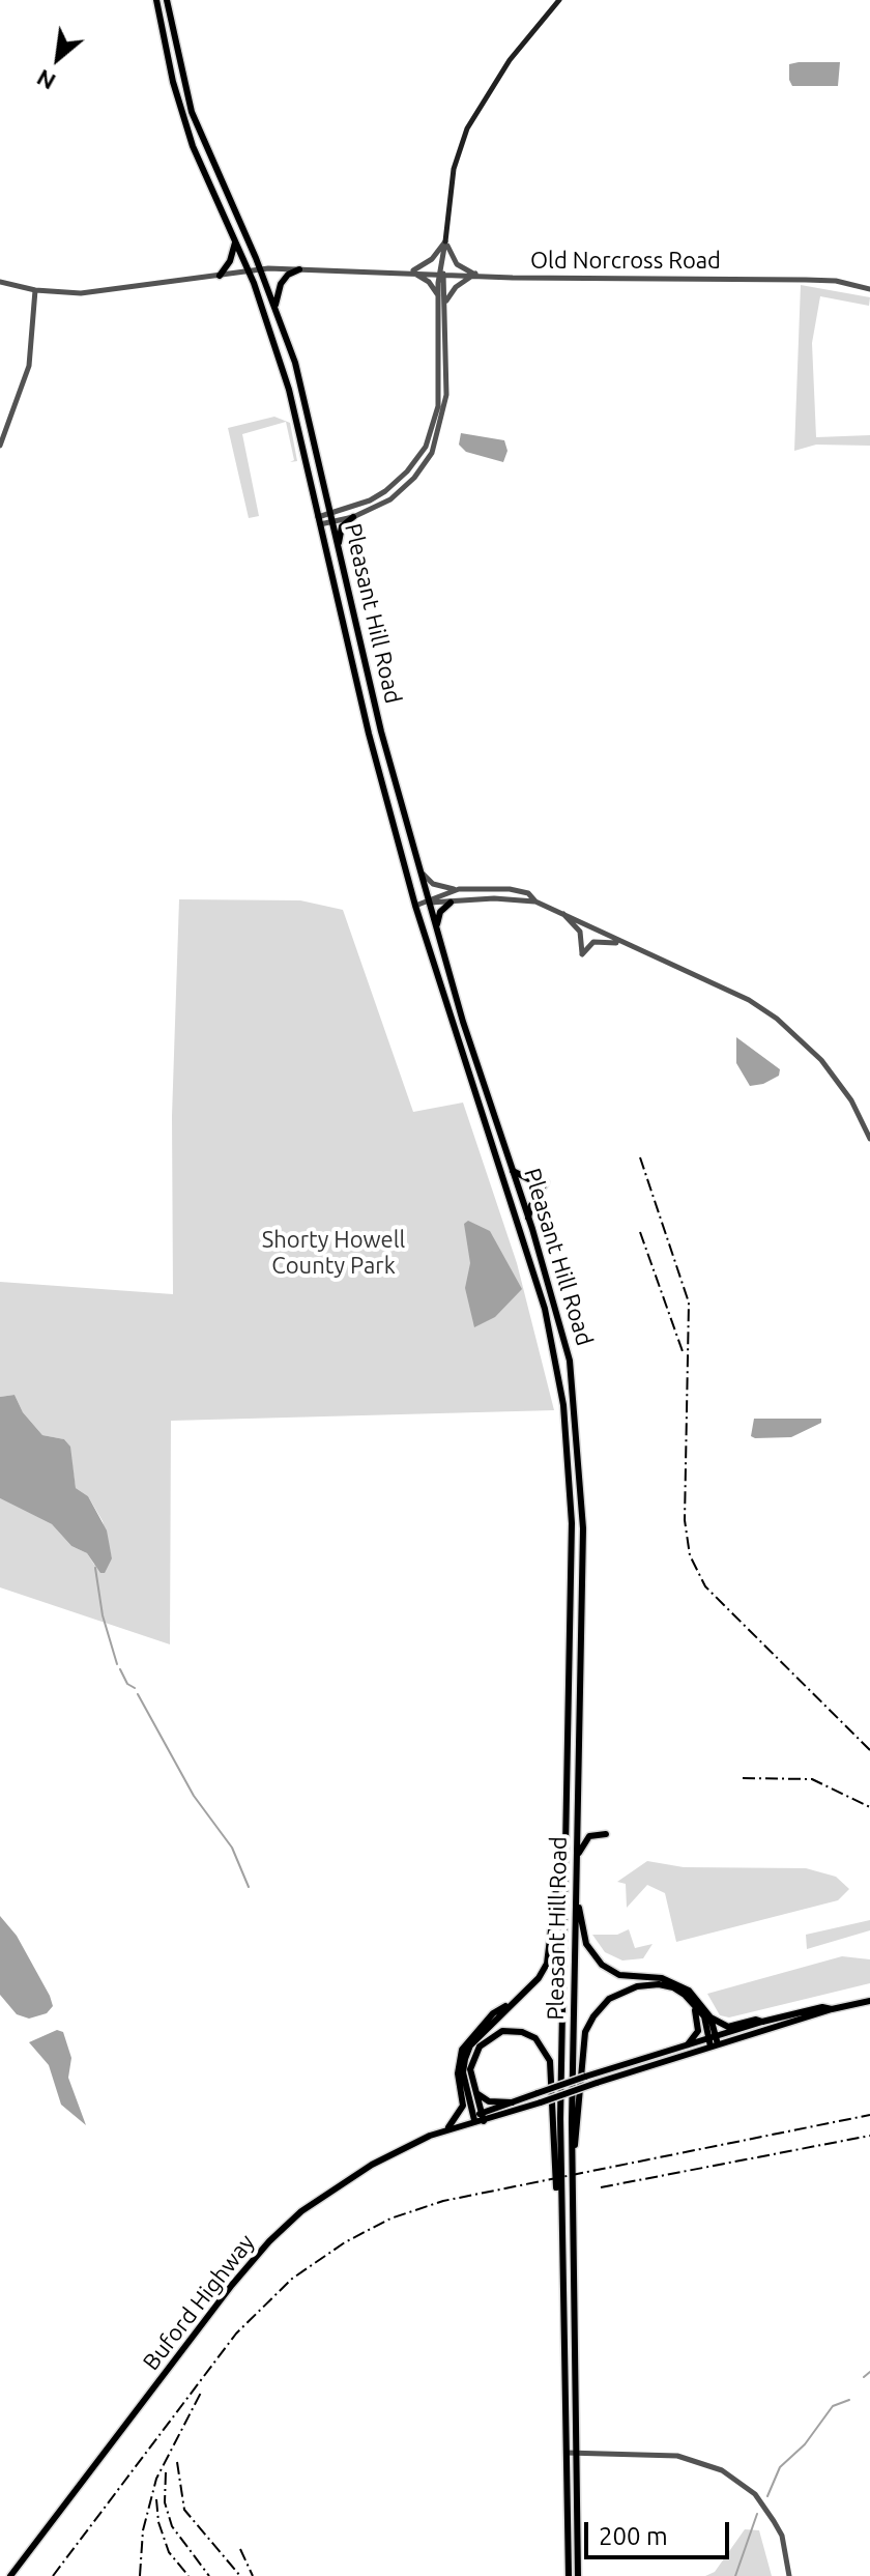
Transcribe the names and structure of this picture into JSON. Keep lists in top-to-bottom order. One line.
{"streets":{"main road":["Pleasant Hill Road","Buford Highway"],"street":["Old Norcross Road"]},"parks":["Shorty Howell County Park"],"scale_bar":"200 m","north":"bottom left"}
